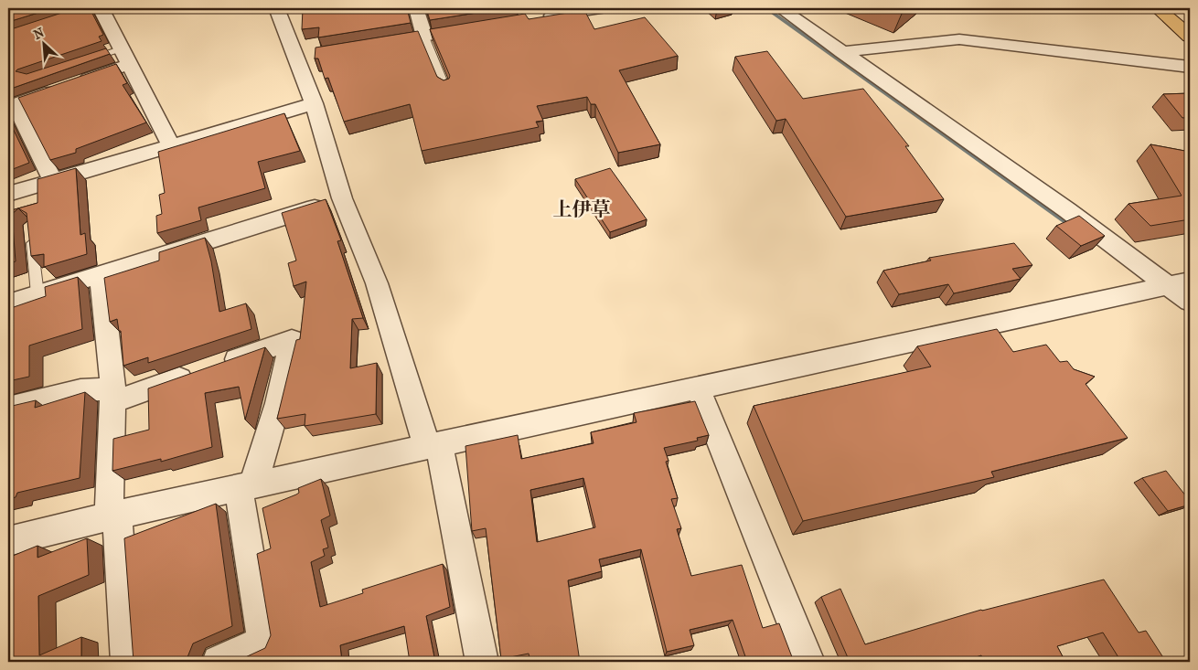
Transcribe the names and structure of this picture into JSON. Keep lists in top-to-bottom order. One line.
{"districts":["上伊草"],"north":"top left"}
